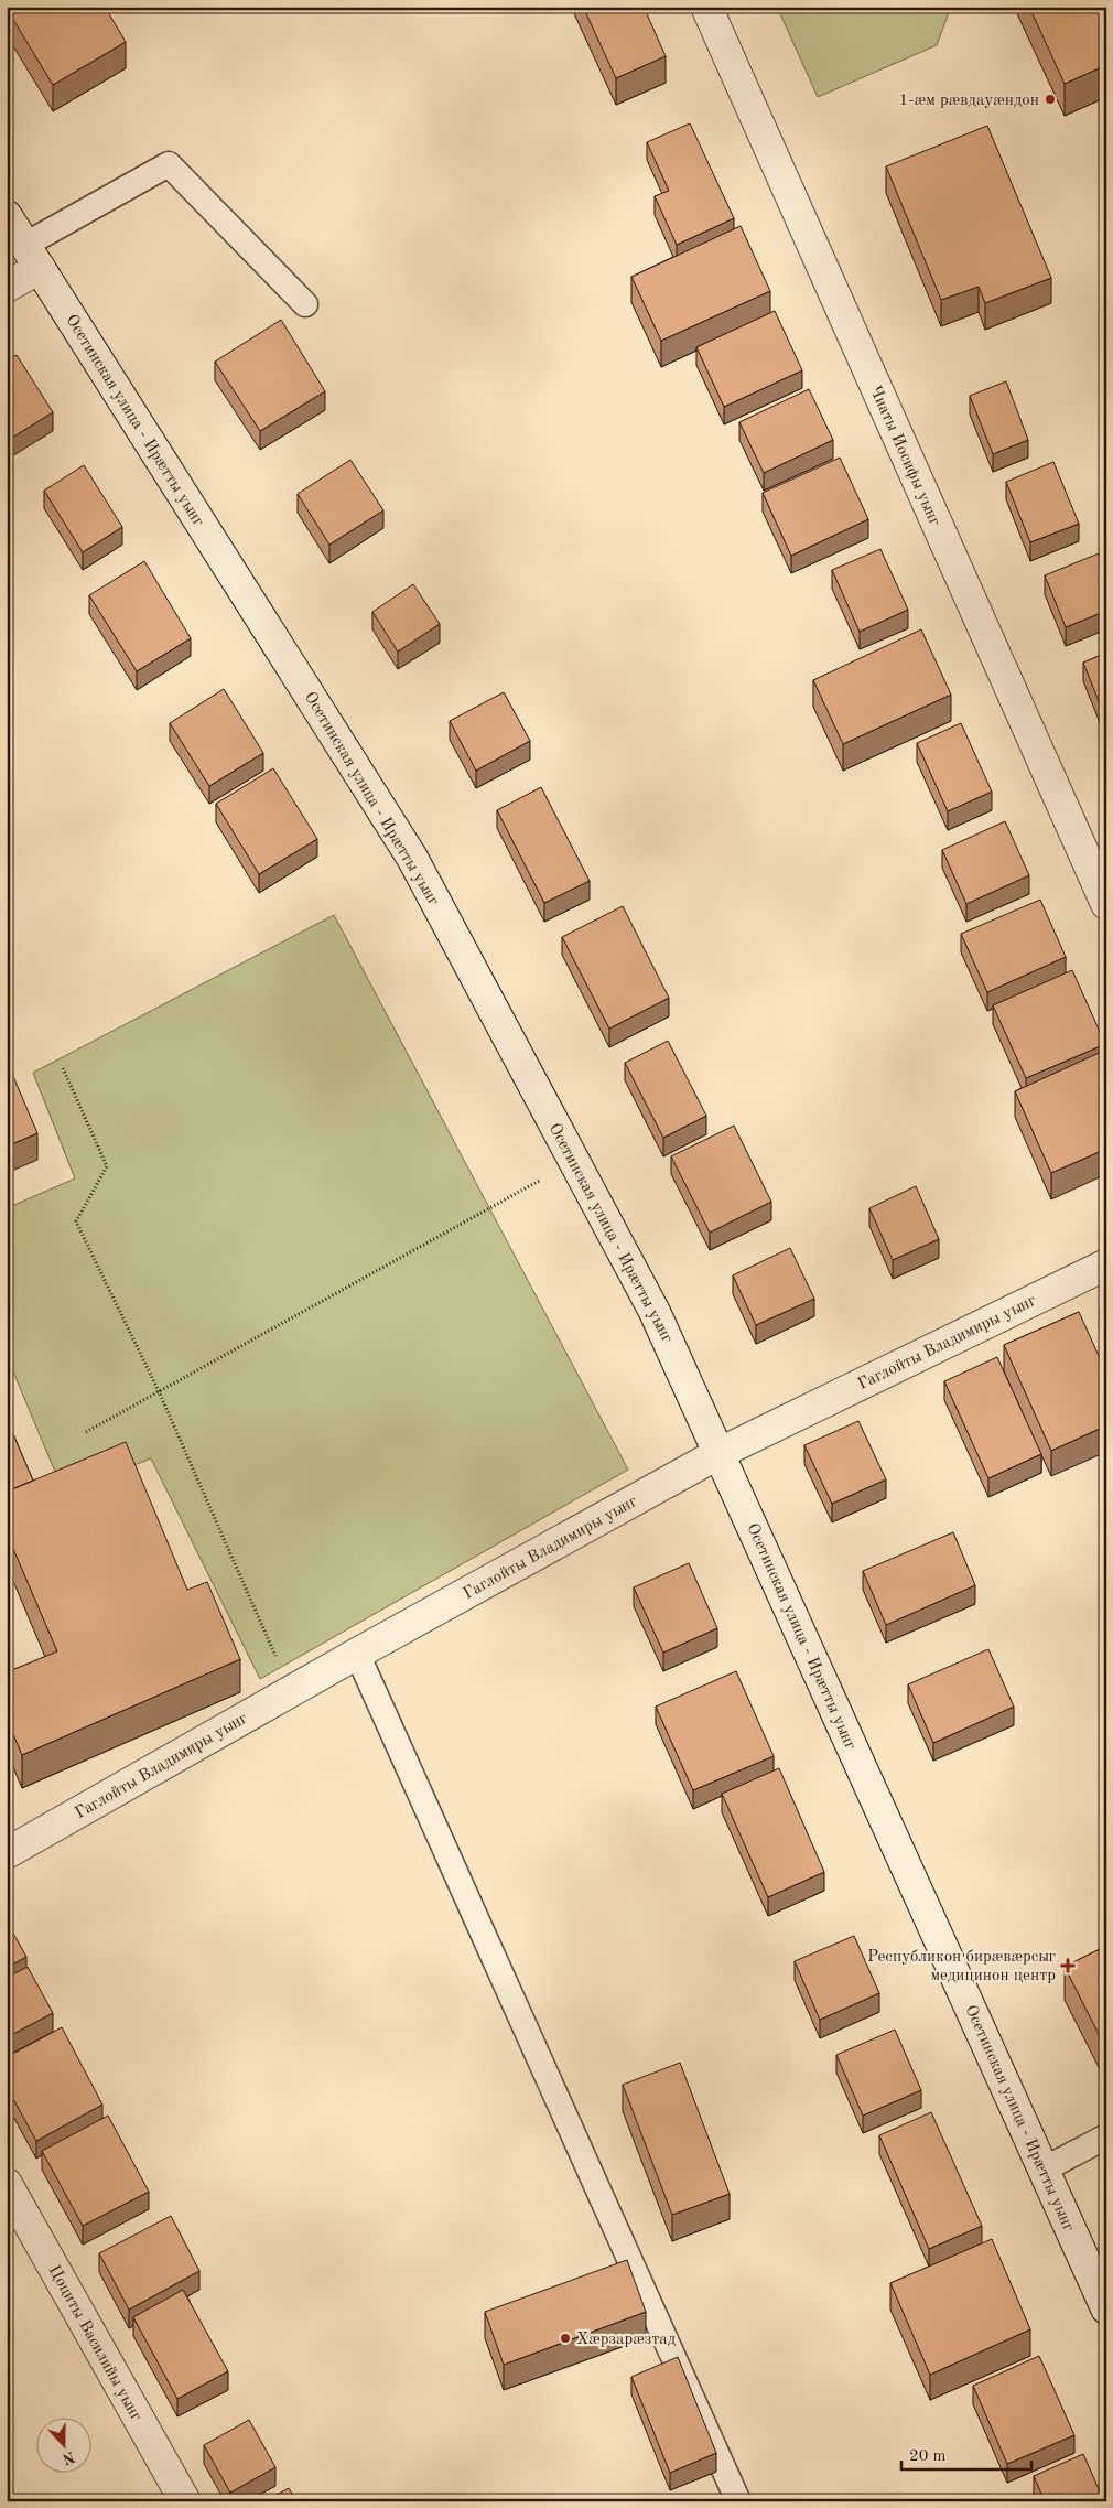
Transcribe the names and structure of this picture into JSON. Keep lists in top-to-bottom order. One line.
{"streets":{"street":["Осетинская улица - Ирæтты уынг","Чиаты Иосифы уынг","Гаглойты Владимиры уынг","Цоциты Василийы уынг"]},"crossings":[["Осетинская улица - Ирæтты уынг","Гаглойты Владимиры уынг"]],"places":{"other":["1-æм рӕвдауӕндон","Хæрзарæзтад"],"health":["Республикон бирæвæрсыг медицинон центр"]},"scale_bar":"20 m","north":"bottom"}
